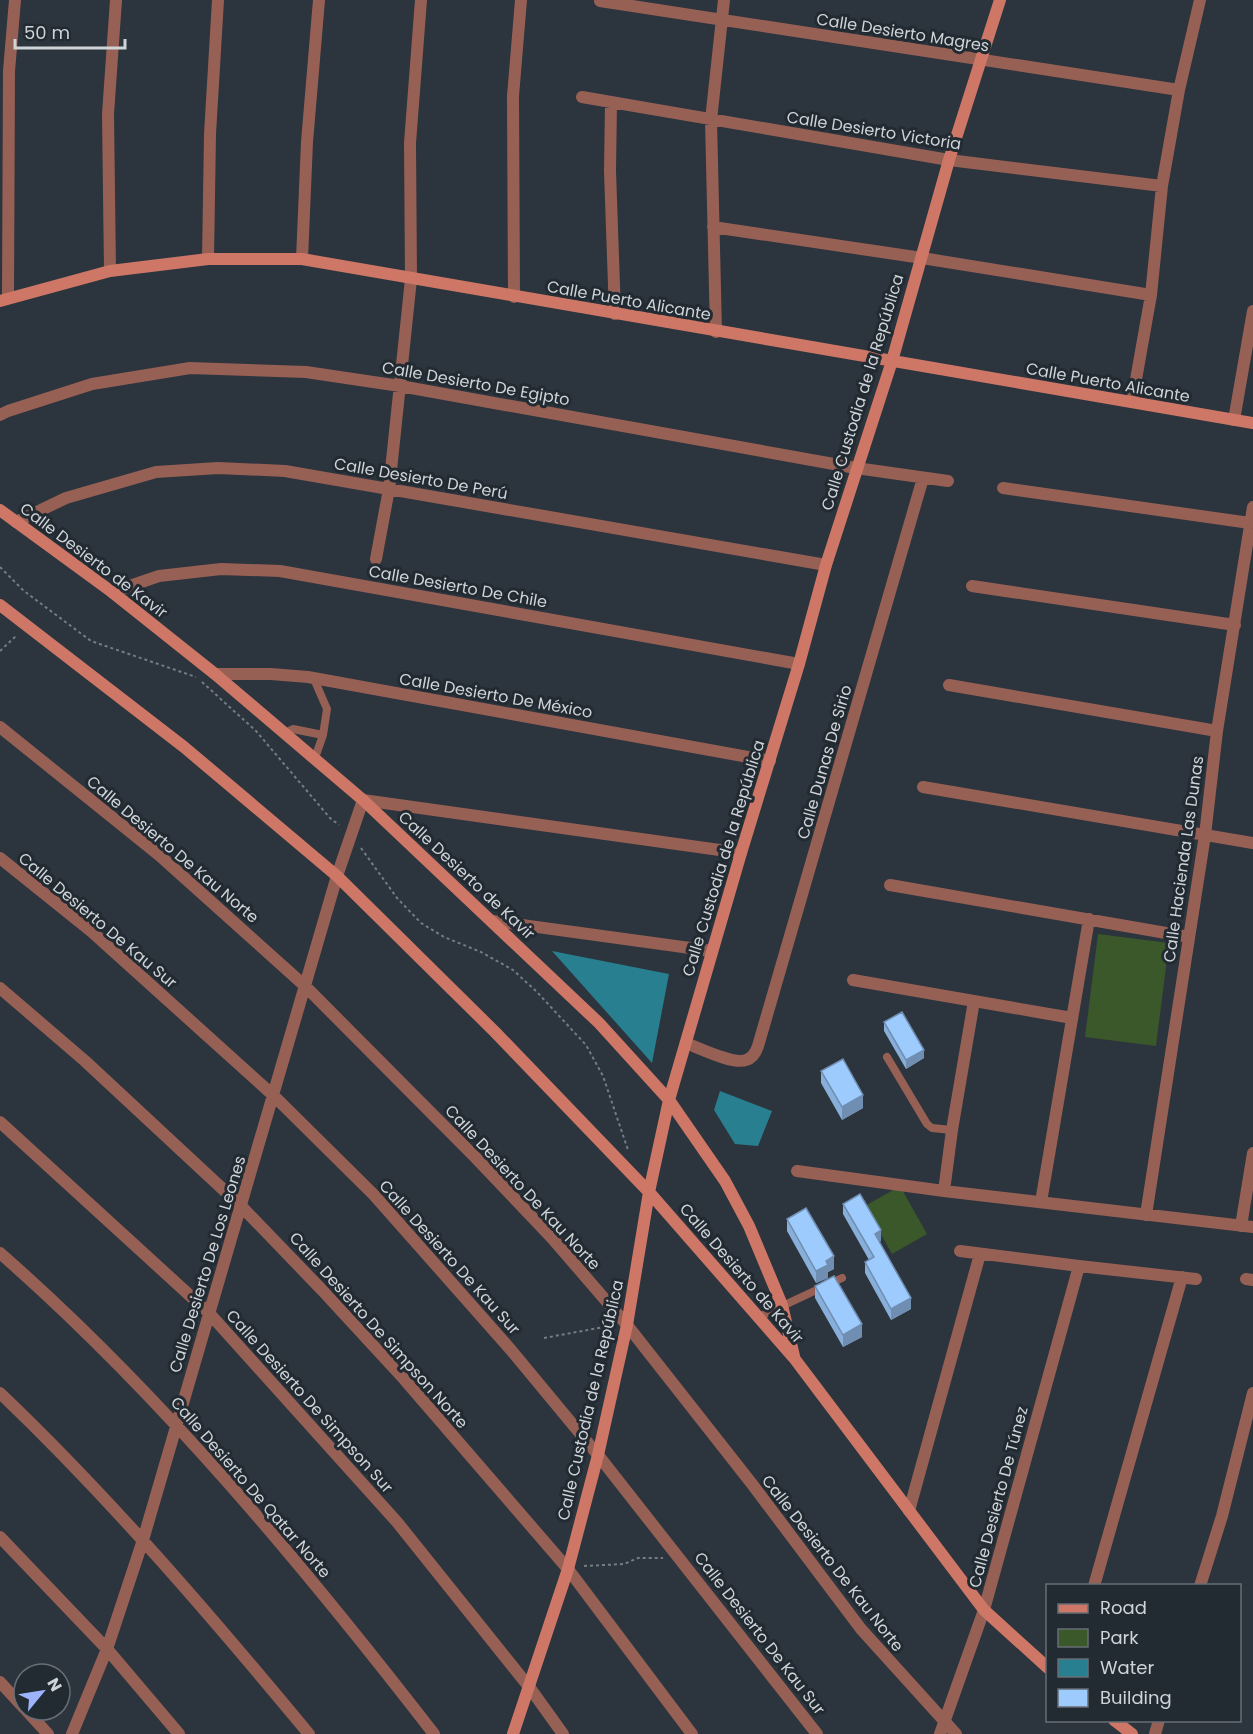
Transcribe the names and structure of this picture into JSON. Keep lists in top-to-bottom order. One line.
{"streets":{"street":["Calle Desierto Magres","Calle Desierto Victoria","Calle Puerto Alicante","Calle Desierto De Egipto","Calle Custodia de la República","Calle Desierto De Perú","Calle Desierto de Kavir","Calle Desierto De Chile","Calle Desierto De México","Calle Dunas De Sirio","Calle Desierto De Kau Norte","Calle Hacienda Las Dunas","Calle Desierto De Kau Sur","Calle Desierto De Los Leones","Calle Desierto De Simpson Norte","Calle Desierto De Simpson Sur","Calle Desierto De Qatar Norte","Calle Desierto De Túnez"]},"crossings":[["Calle Desierto Magres","Calle Custodia de la República"],["Calle Desierto Victoria","Calle Custodia de la República"],["Calle Puerto Alicante","Calle Custodia de la República"],["Calle Desierto De Egipto","Calle Custodia de la República"],["Calle Desierto De Egipto","Calle Dunas De Sirio"],["Calle Custodia de la República","Calle Desierto De Perú"],["Calle Custodia de la República","Calle Desierto de Kavir"],["Calle Custodia de la República","Calle Desierto De Chile"],["Calle Custodia de la República","Calle Desierto De México"],["Calle Custodia de la República","Calle Dunas De Sirio"],["Calle Custodia de la República","Calle Desierto De Kau Norte"],["Calle Custodia de la República","Calle Desierto De Kau Sur"],["Calle Custodia de la República","Calle Desierto De Simpson Norte"],["Calle Custodia de la República","Calle Desierto De Simpson Sur"],["Calle Desierto De Perú","Calle Desierto de Kavir"],["Calle Desierto de Kavir","Calle Desierto De Chile"],["Calle Desierto de Kavir","Calle Desierto De México"],["Calle Desierto de Kavir","Calle Desierto De Los Leones"],["Calle Desierto de Kavir","Calle Desierto De Túnez"],["Calle Desierto De Kau Norte","Calle Desierto De Los Leones"],["Calle Desierto De Kau Norte","Calle Desierto De Túnez"],["Calle Desierto De Kau Sur","Calle Desierto De Los Leones"],["Calle Desierto De Los Leones","Calle Desierto De Simpson Norte"],["Calle Desierto De Los Leones","Calle Desierto De Simpson Sur"],["Calle Desierto De Los Leones","Calle Desierto De Qatar Norte"]],"legend":["Road","Park","Water","Building"],"scale_bar":"50 m","north":"top right"}
